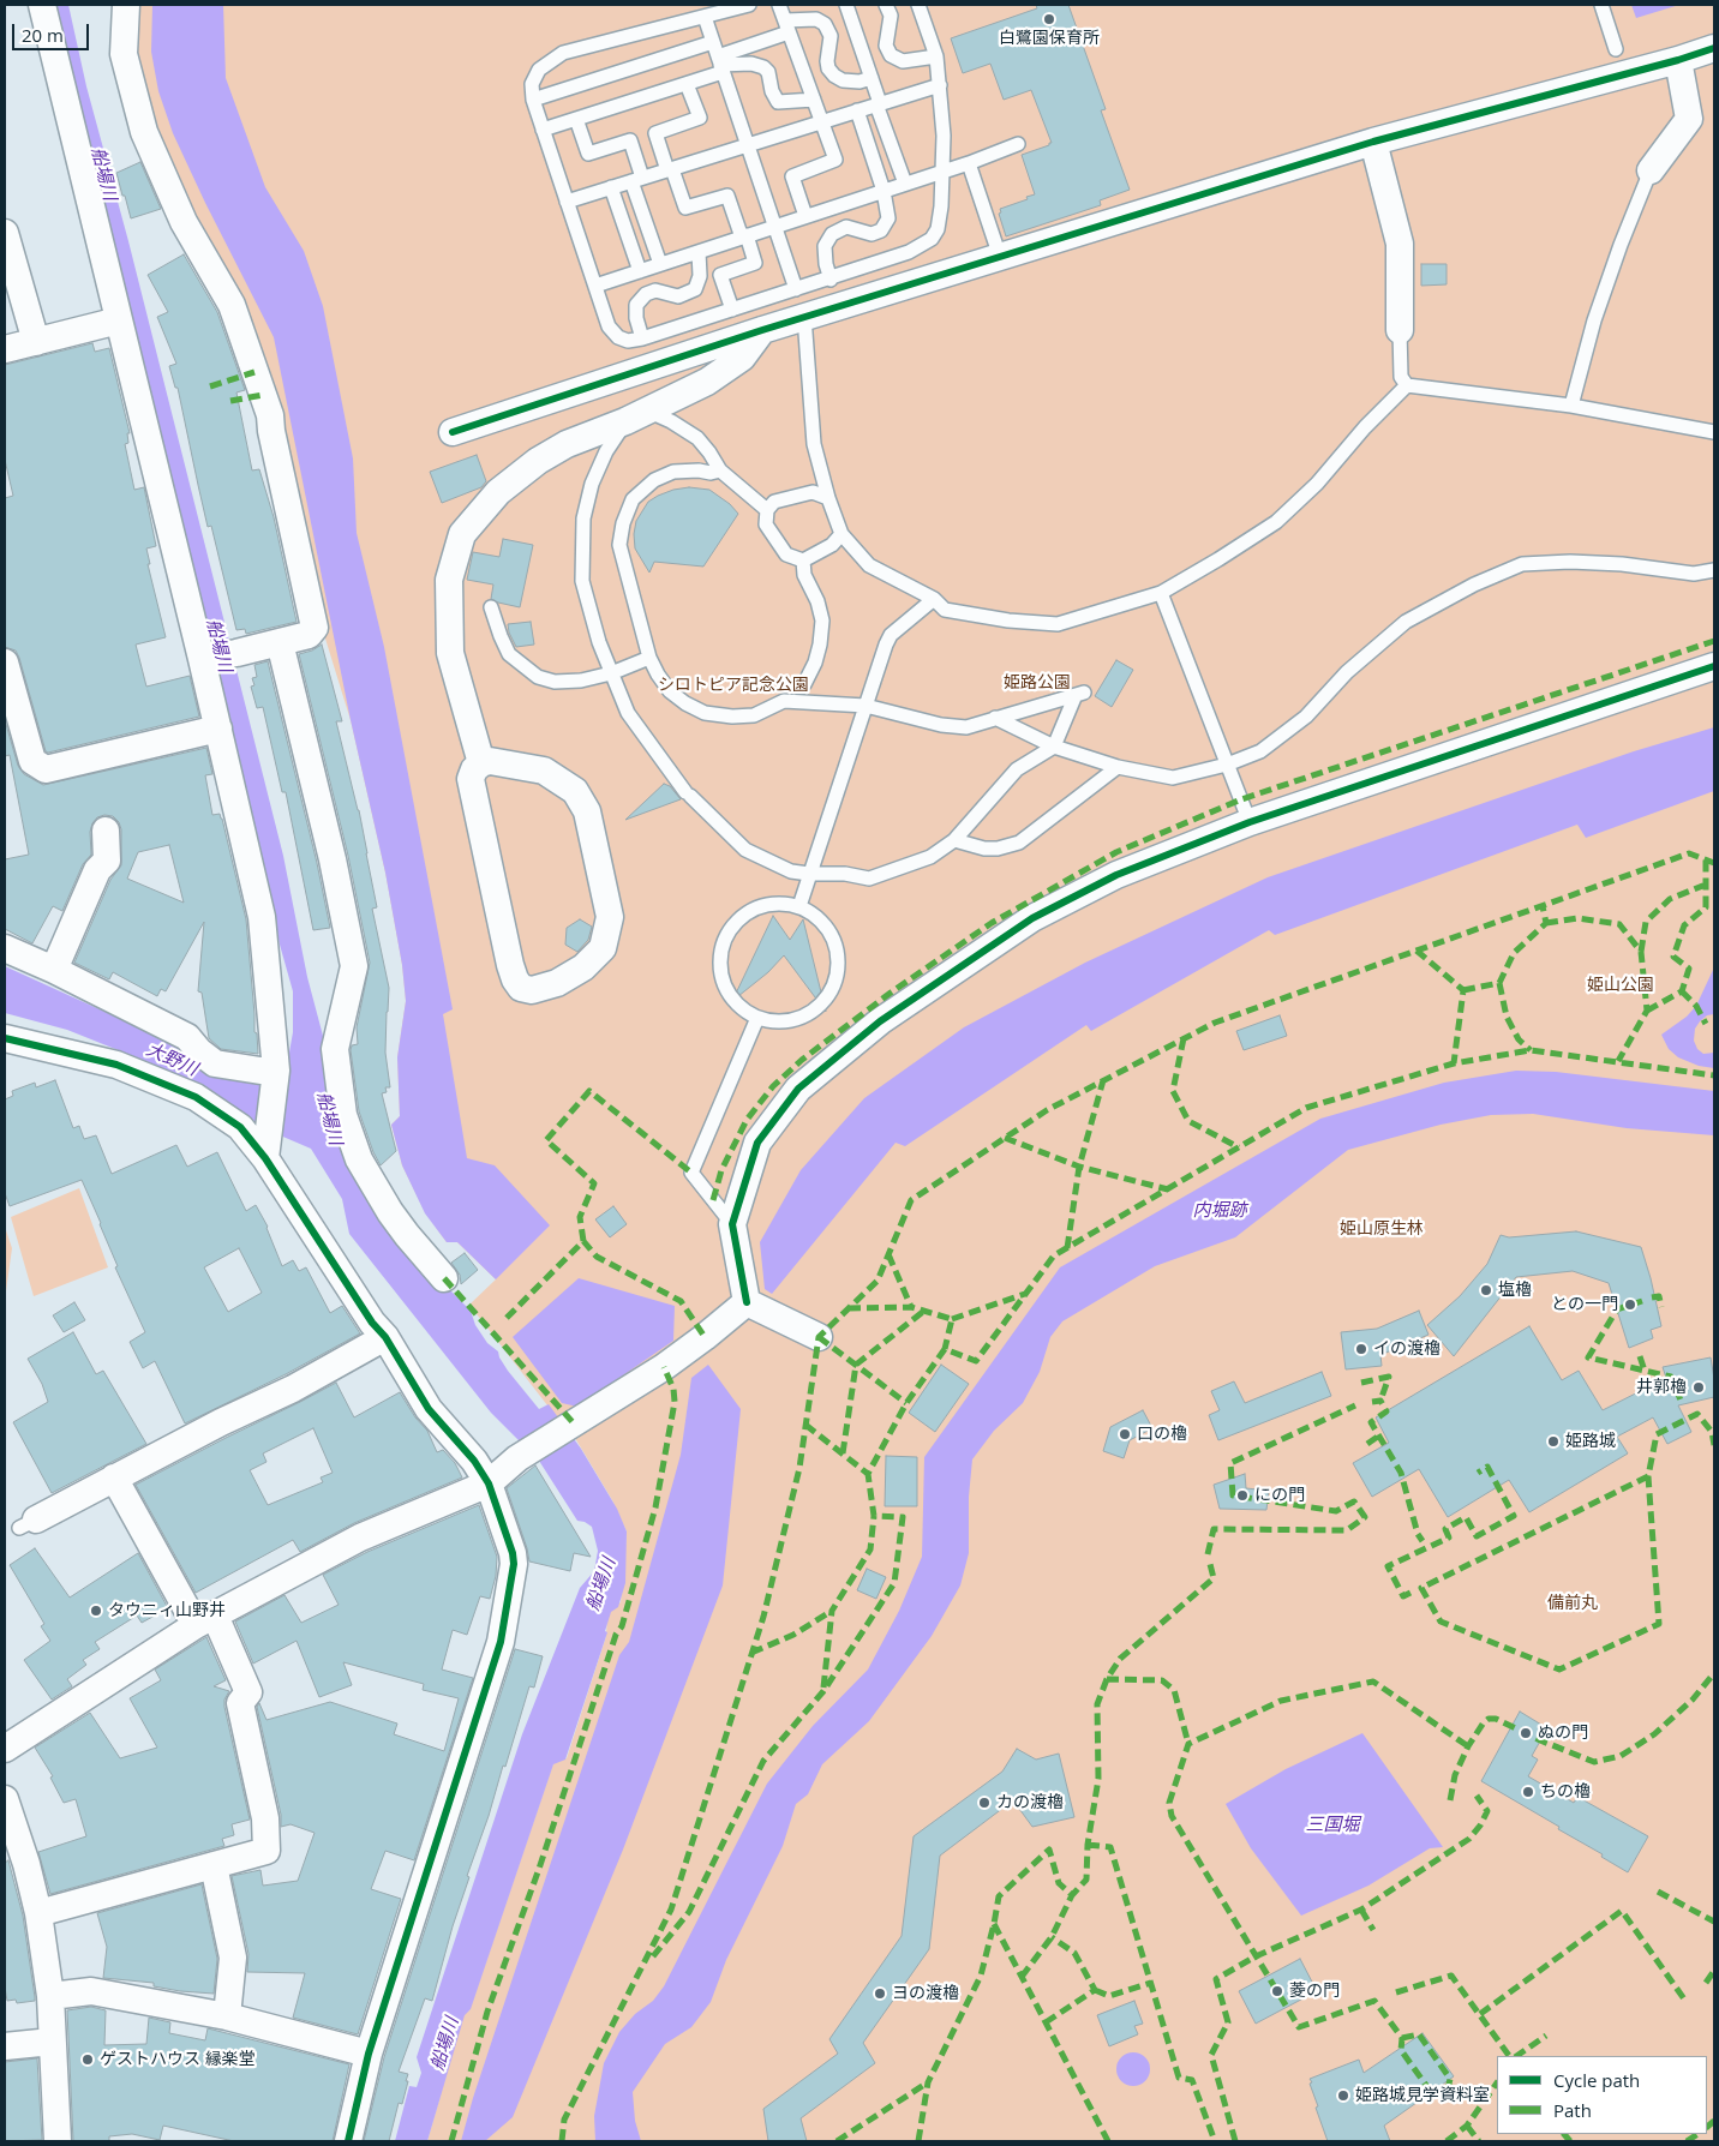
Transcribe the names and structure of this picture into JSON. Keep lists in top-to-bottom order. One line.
{"water":["船場川","大野川","内堀跡","三国堀"],"parks":["姫路公園","シロトピア記念公園","姫山公園","姫山原生林","備前丸"],"places":["白鷺園保育所","塩櫓","との一門","イの渡櫓","井郭櫓","口の櫓","姫路城","にの門","タウニィ山野井","ぬの門","ちの櫓","カの渡櫓","菱の門","ヨの渡櫓","ゲストハウス 縁楽堂","姫路城見学資料室"],"legend":["Cycle path","Path"],"scale_bar":"20 m"}
